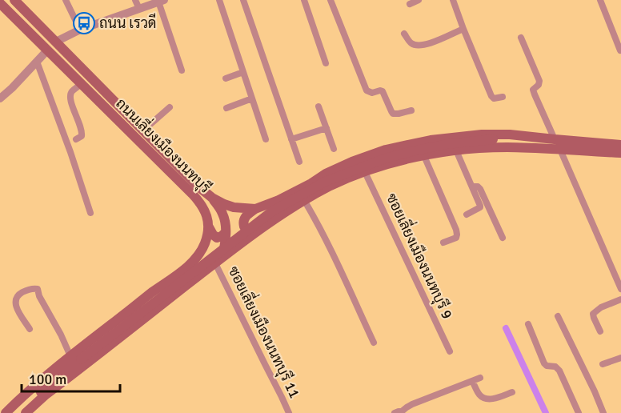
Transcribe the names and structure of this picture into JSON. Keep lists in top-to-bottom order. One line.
{"streets":{"main road":["ถนนเลี่ยงเมืองนนทบุรี"],"street":["ซอยเลี่ยงเมืองนนทบุรี 9","ซอยเลี่ยงเมืองนนทบุรี 11"]},"crossings":[["ถนนเลี่ยงเมืองนนทบุรี","ซอยเลี่ยงเมืองนนทบุรี 11"]],"places":{"bus stop":["ถนน เรวดี"]},"scale_bar":"100 m"}
